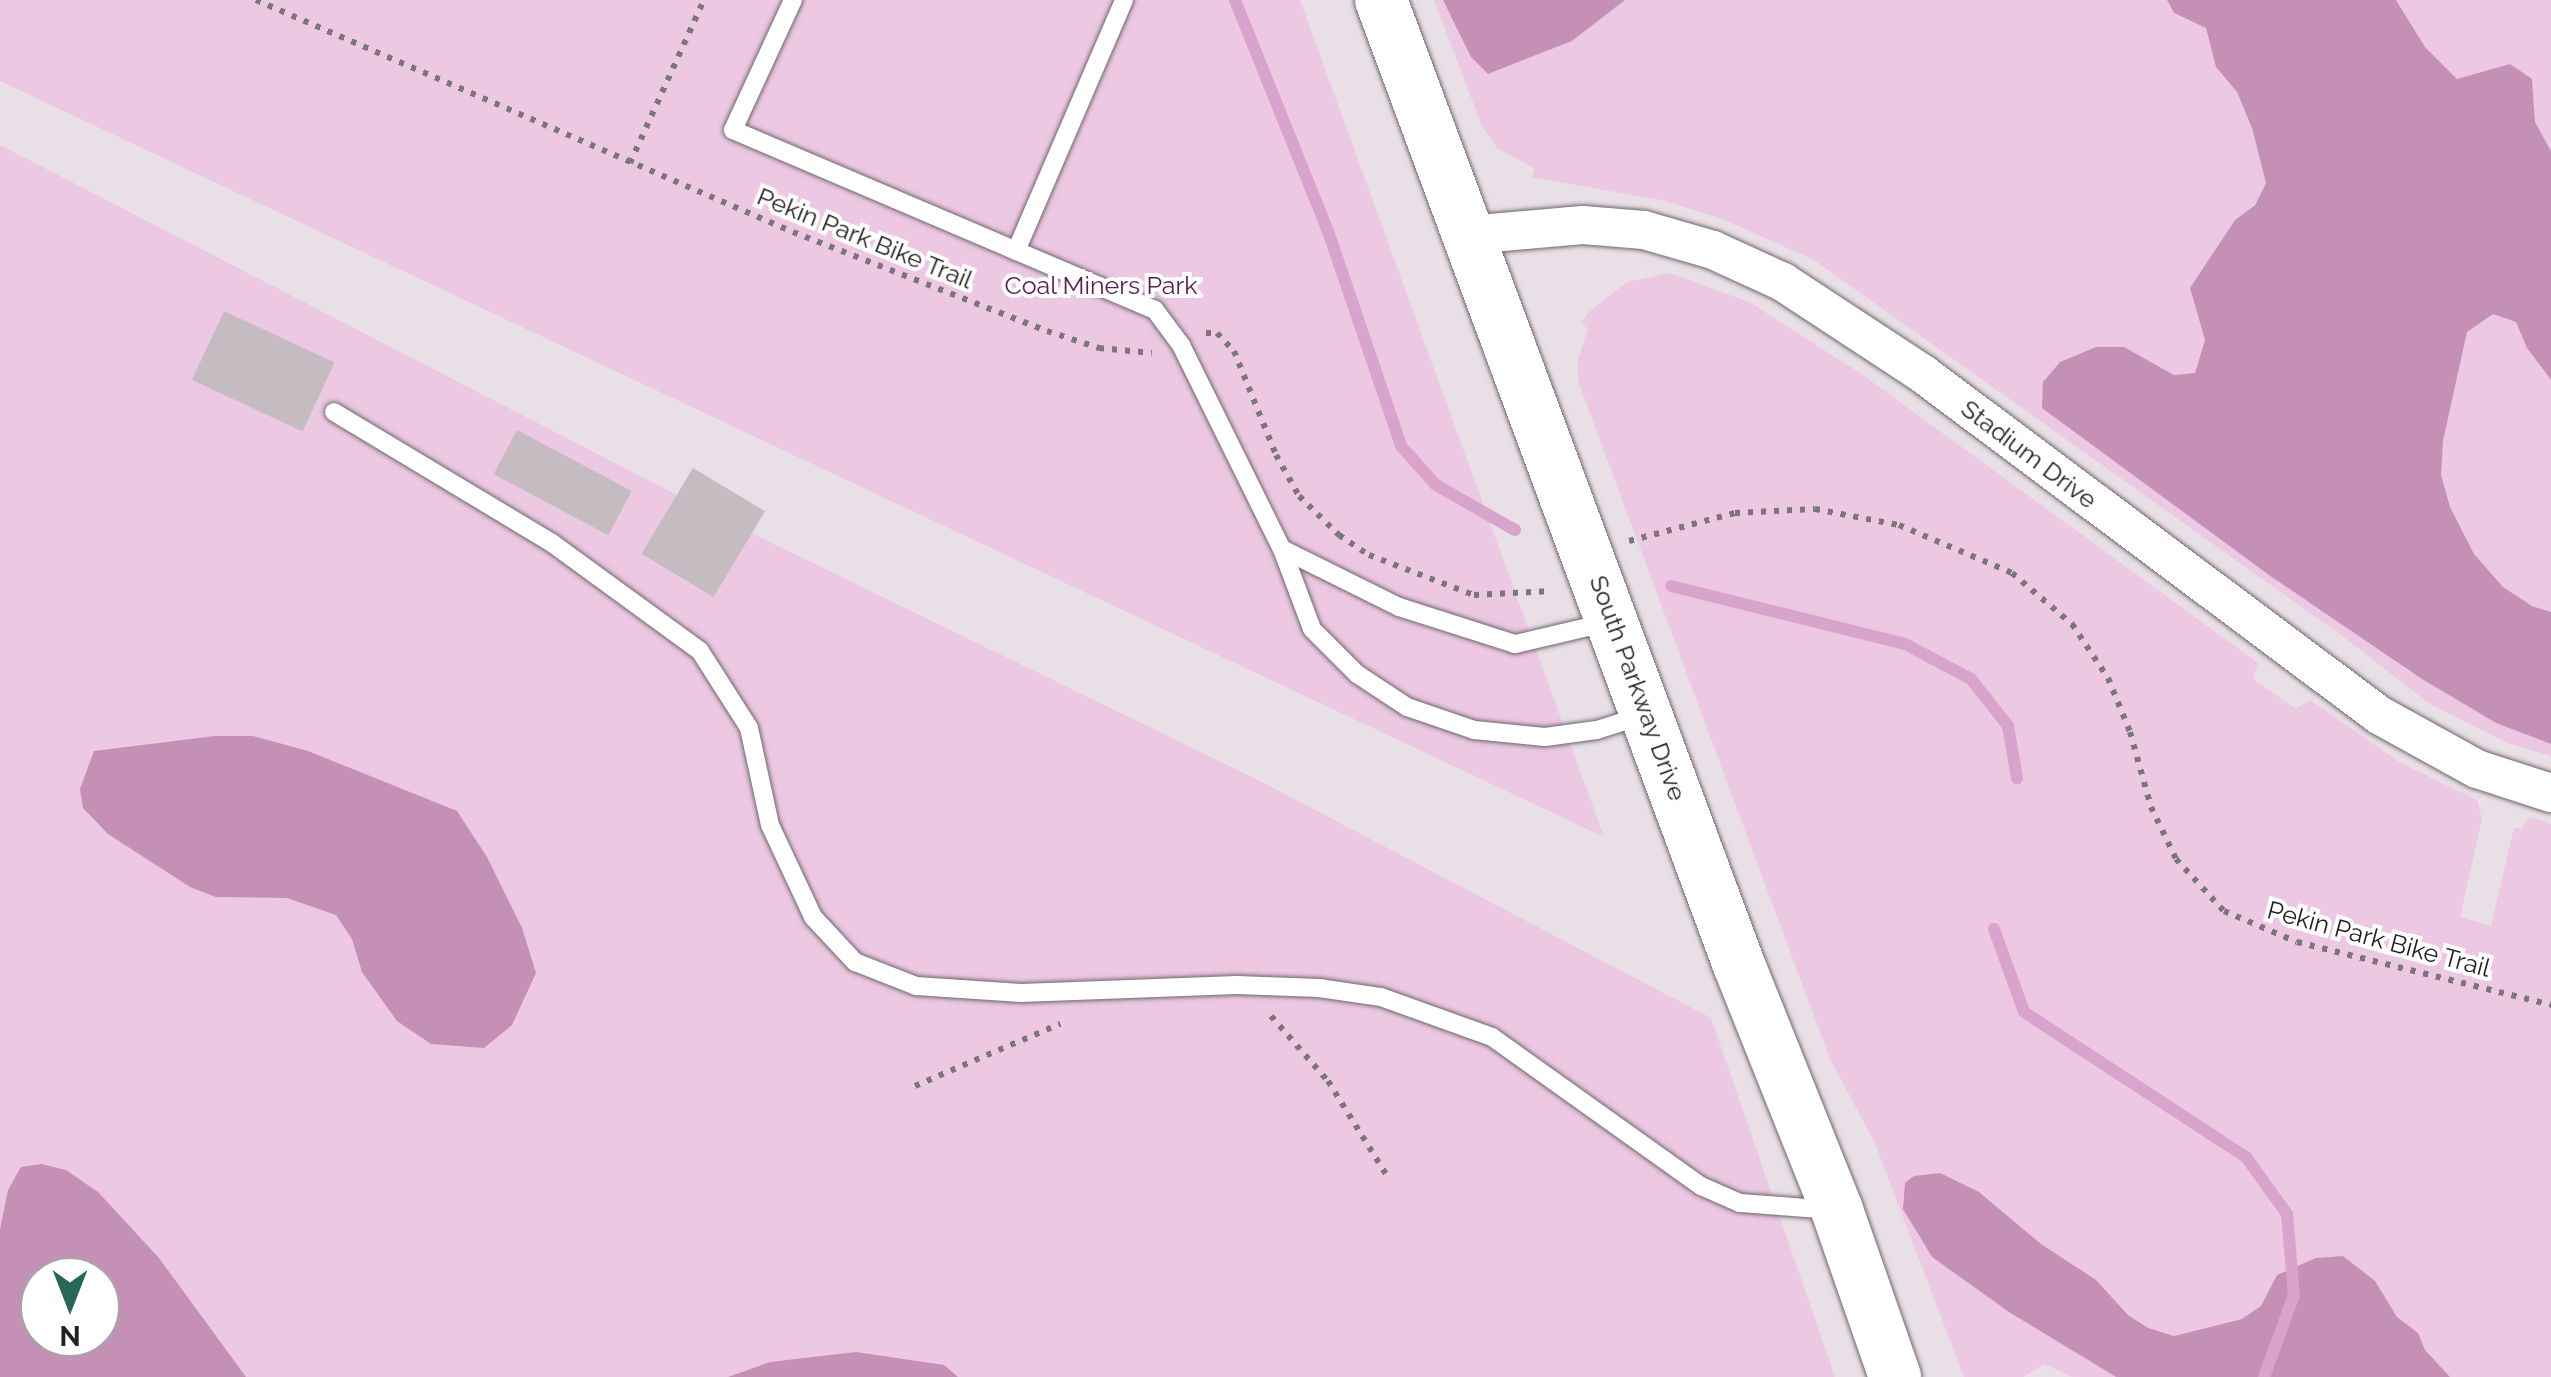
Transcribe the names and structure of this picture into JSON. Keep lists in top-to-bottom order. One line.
{"streets":{"main road":["South Parkway Drive"],"street":["Stadium Drive"],"path":["Pekin Park Bike Trail"]},"crossings":[["Stadium Drive","South Parkway Drive"]],"parks":["Coal Miners Park"],"north":"bottom"}
